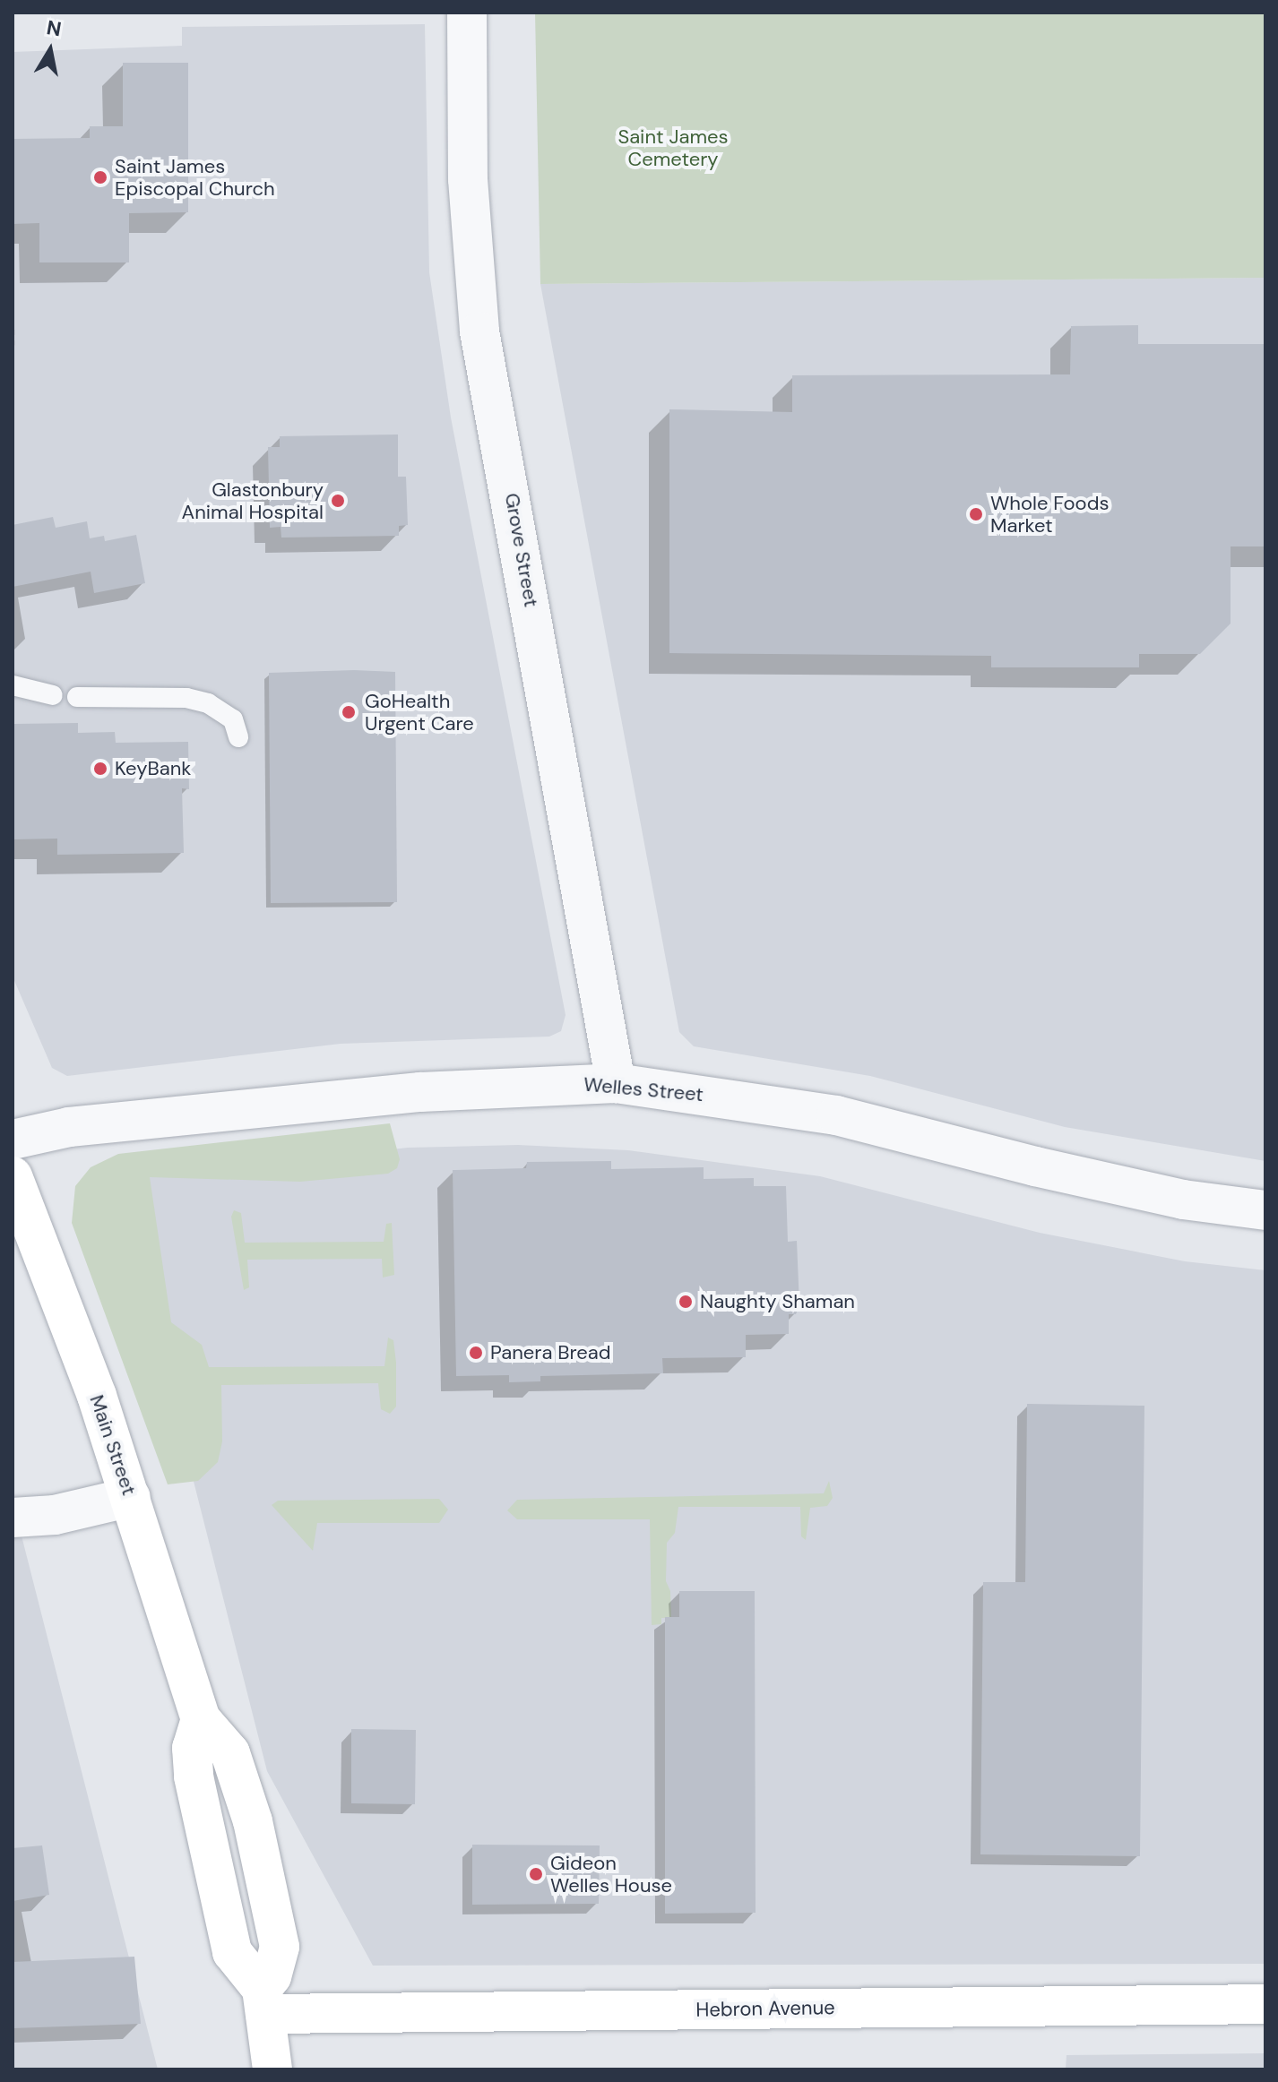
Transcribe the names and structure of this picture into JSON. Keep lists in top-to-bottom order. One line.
{"streets":{"main road":["Main Street","Hebron Avenue"],"street":["Grove Street","Welles Street"]},"crossings":[["Grove Street","Welles Street"],["Main Street","Hebron Avenue"]],"parks":["Saint James Cemetery"],"places":["Saint James Episcopal Church","Glastonbury Animal Hospital","Whole Foods Market","GoHealth Urgent Care","KeyBank","Naughty Shaman","Panera Bread","Gideon Welles House"],"north":"top"}
